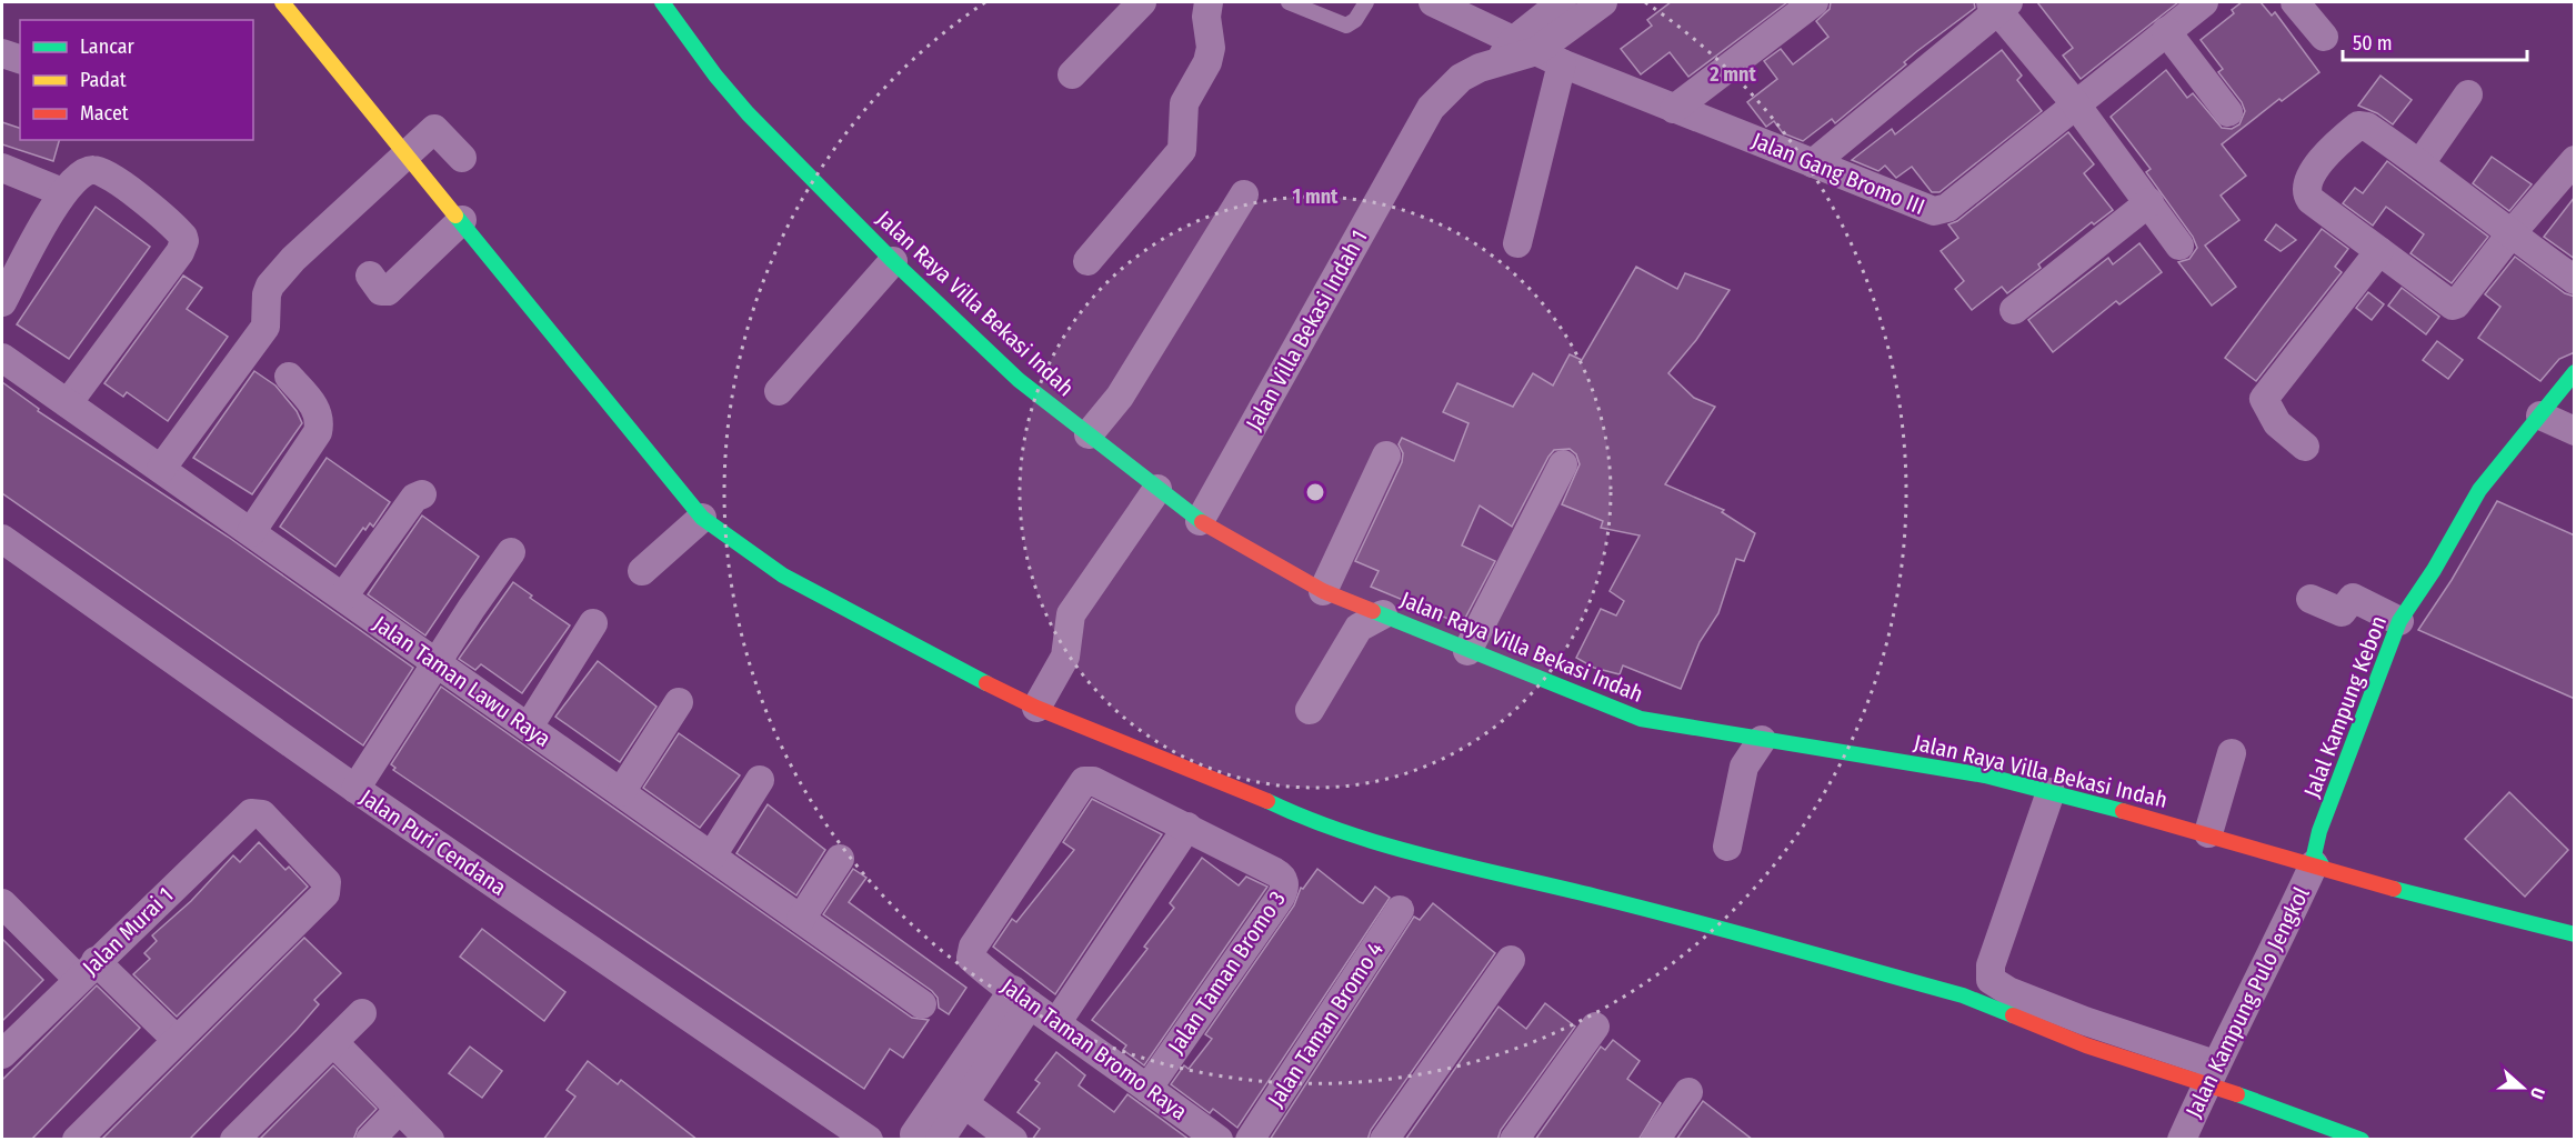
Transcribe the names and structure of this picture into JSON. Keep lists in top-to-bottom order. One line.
{"streets":{"street":["Jalan Gang Bromo III","Jalan Raya Villa Bekasi Indah","Jalan Villa Bekasi Indah 1","Jalan Taman Lawu Raya","Jalal Kampung Kebon","Jalan Puri Cendana","Jalan Murai 1","Jalan Taman Bromo 3","Jalan Kampung Pulo Jengkol","Jalan Taman Bromo 4","Jalan Taman Bromo Raya"]},"crossings":[["Jalan Gang Bromo III","Jalan Villa Bekasi Indah 1"],["Jalan Raya Villa Bekasi Indah","Jalan Villa Bekasi Indah 1"],["Jalan Raya Villa Bekasi Indah","Jalal Kampung Kebon"],["Jalan Raya Villa Bekasi Indah","Jalan Kampung Pulo Jengkol"],["Jalal Kampung Kebon","Jalan Kampung Pulo Jengkol"],["Jalan Taman Bromo 3","Jalan Taman Bromo Raya"]],"legend":["Lancar","Padat","Macet"],"scale_bar":"50 m","north":"right","rings":["2 mnt","1 mnt"]}
